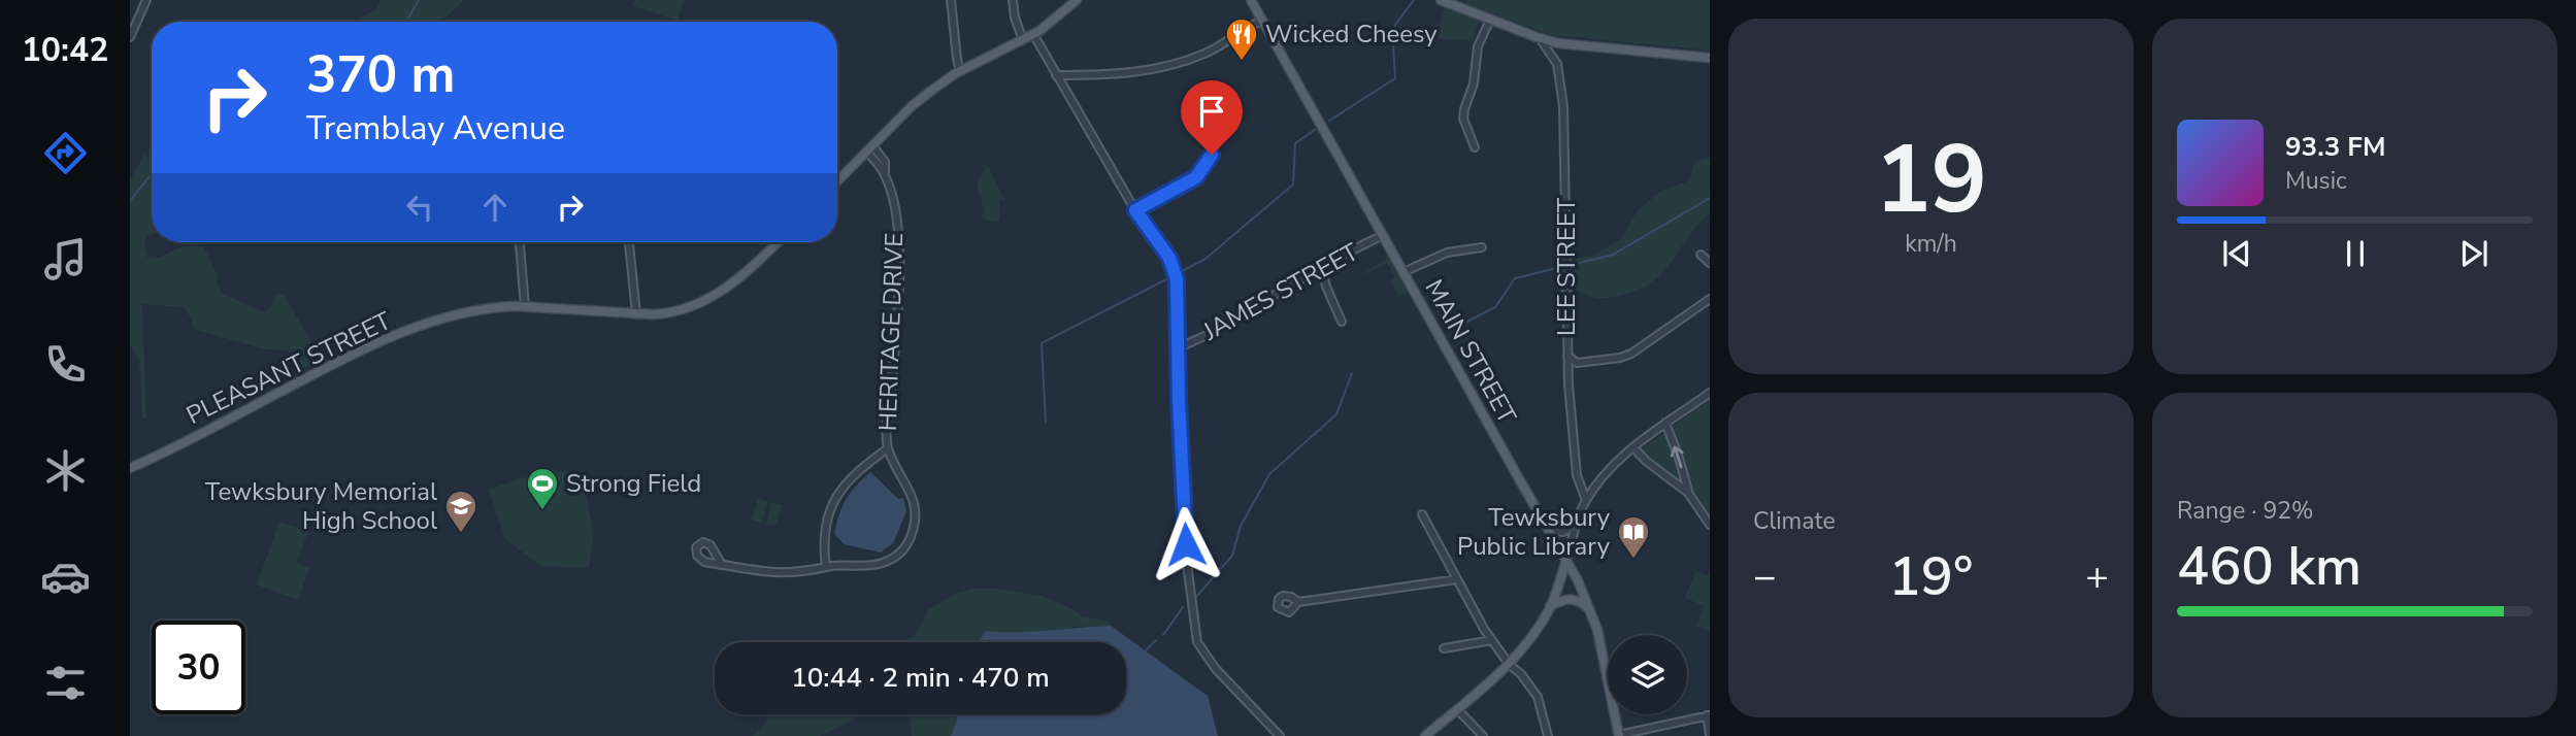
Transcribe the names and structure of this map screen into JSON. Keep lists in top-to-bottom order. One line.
{"streets":{"main road":["MAIN STREET","PLEASANT STREET"],"street":["LEE STREET","JAMES STREET","HERITAGE DRIVE"]},"crossings":[["JAMES STREET","MAIN STREET"]],"places":{"restaurant":["Wicked Cheesy"],"sports":["Strong Field"],"school or university":["Tewksbury Memorial High School"],"library":["Tewksbury Public Library"]},"page":{"tabs":"10:42","tile":[["19","km/h"],"Climate",["Range · 92%","460 km"]],"turn":["370 m","Tremblay Avenue"],"song":["93.3 FM","Music"],"heat":["−","19°","+"],"limit":"30","trip":"10:44 · 2 min · 470 m"}}
